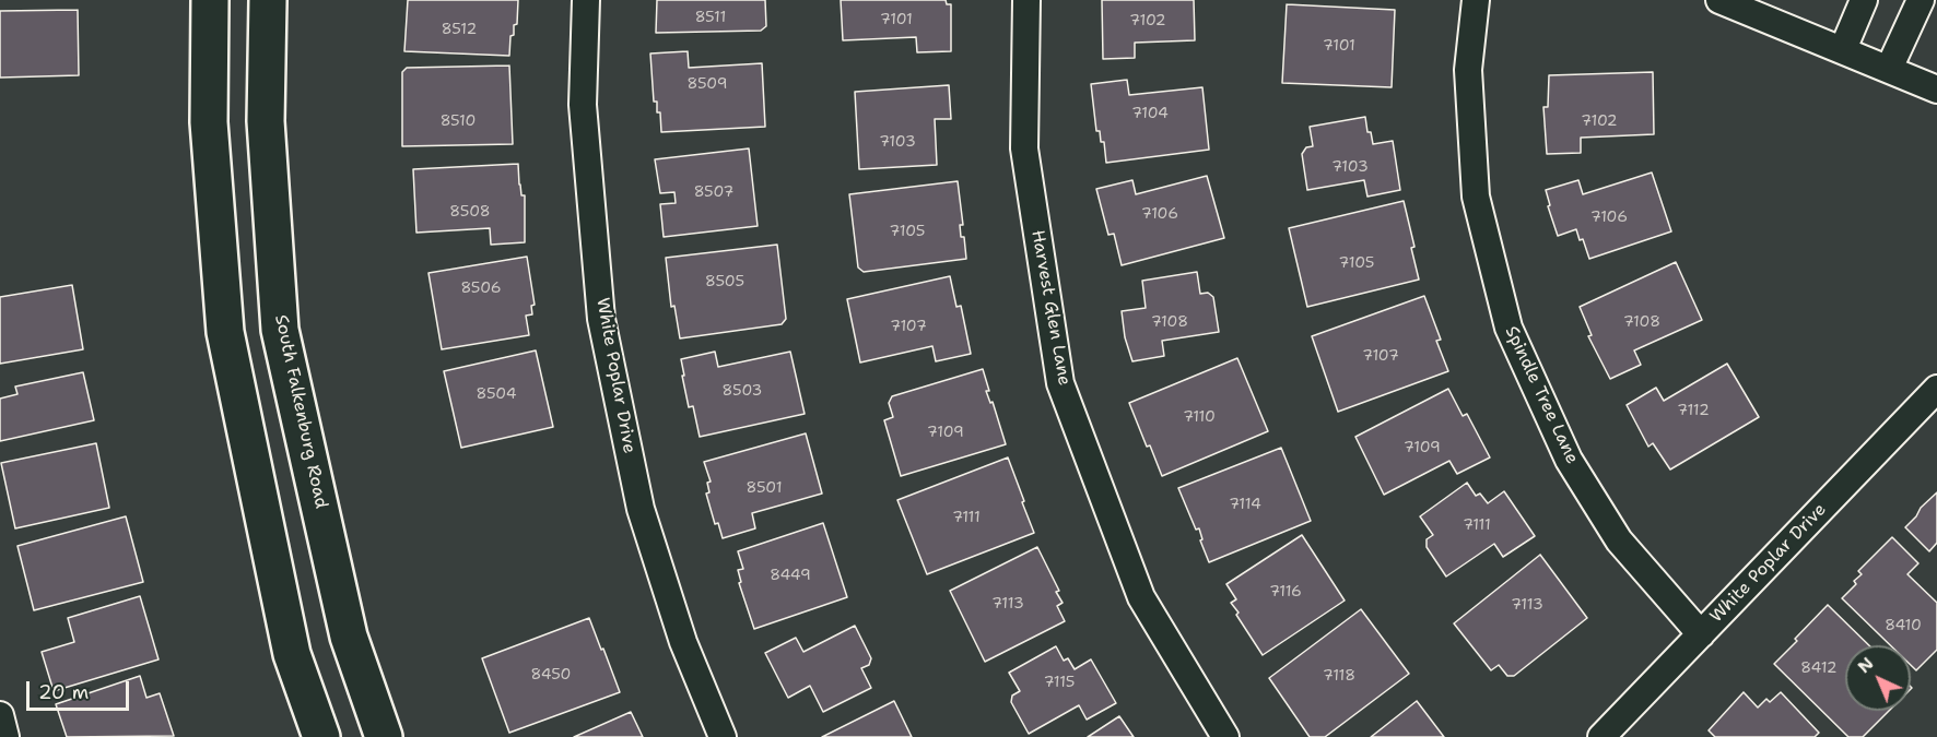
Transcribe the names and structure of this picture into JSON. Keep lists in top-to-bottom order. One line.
{"streets":{"street":["Harvest Glen Lane","White Poplar Drive","Spindle Tree Lane","South Falkenburg Road"]},"crossings":[["White Poplar Drive","Spindle Tree Lane"]],"house_numbers":["8511","7101","7102","8512","7101","8509","7104","8510","7102","7103","7103","8507","8508","7106","7106","7105","7105","8505","8506","7108","7108","7107","7107","8503","8504","7112","7110","7109","7109","8501","7114","7111","7111","8449","7116","7113","7113","8410","8412","8450","7118","7115"],"scale_bar":"20 m","north":"top left"}
